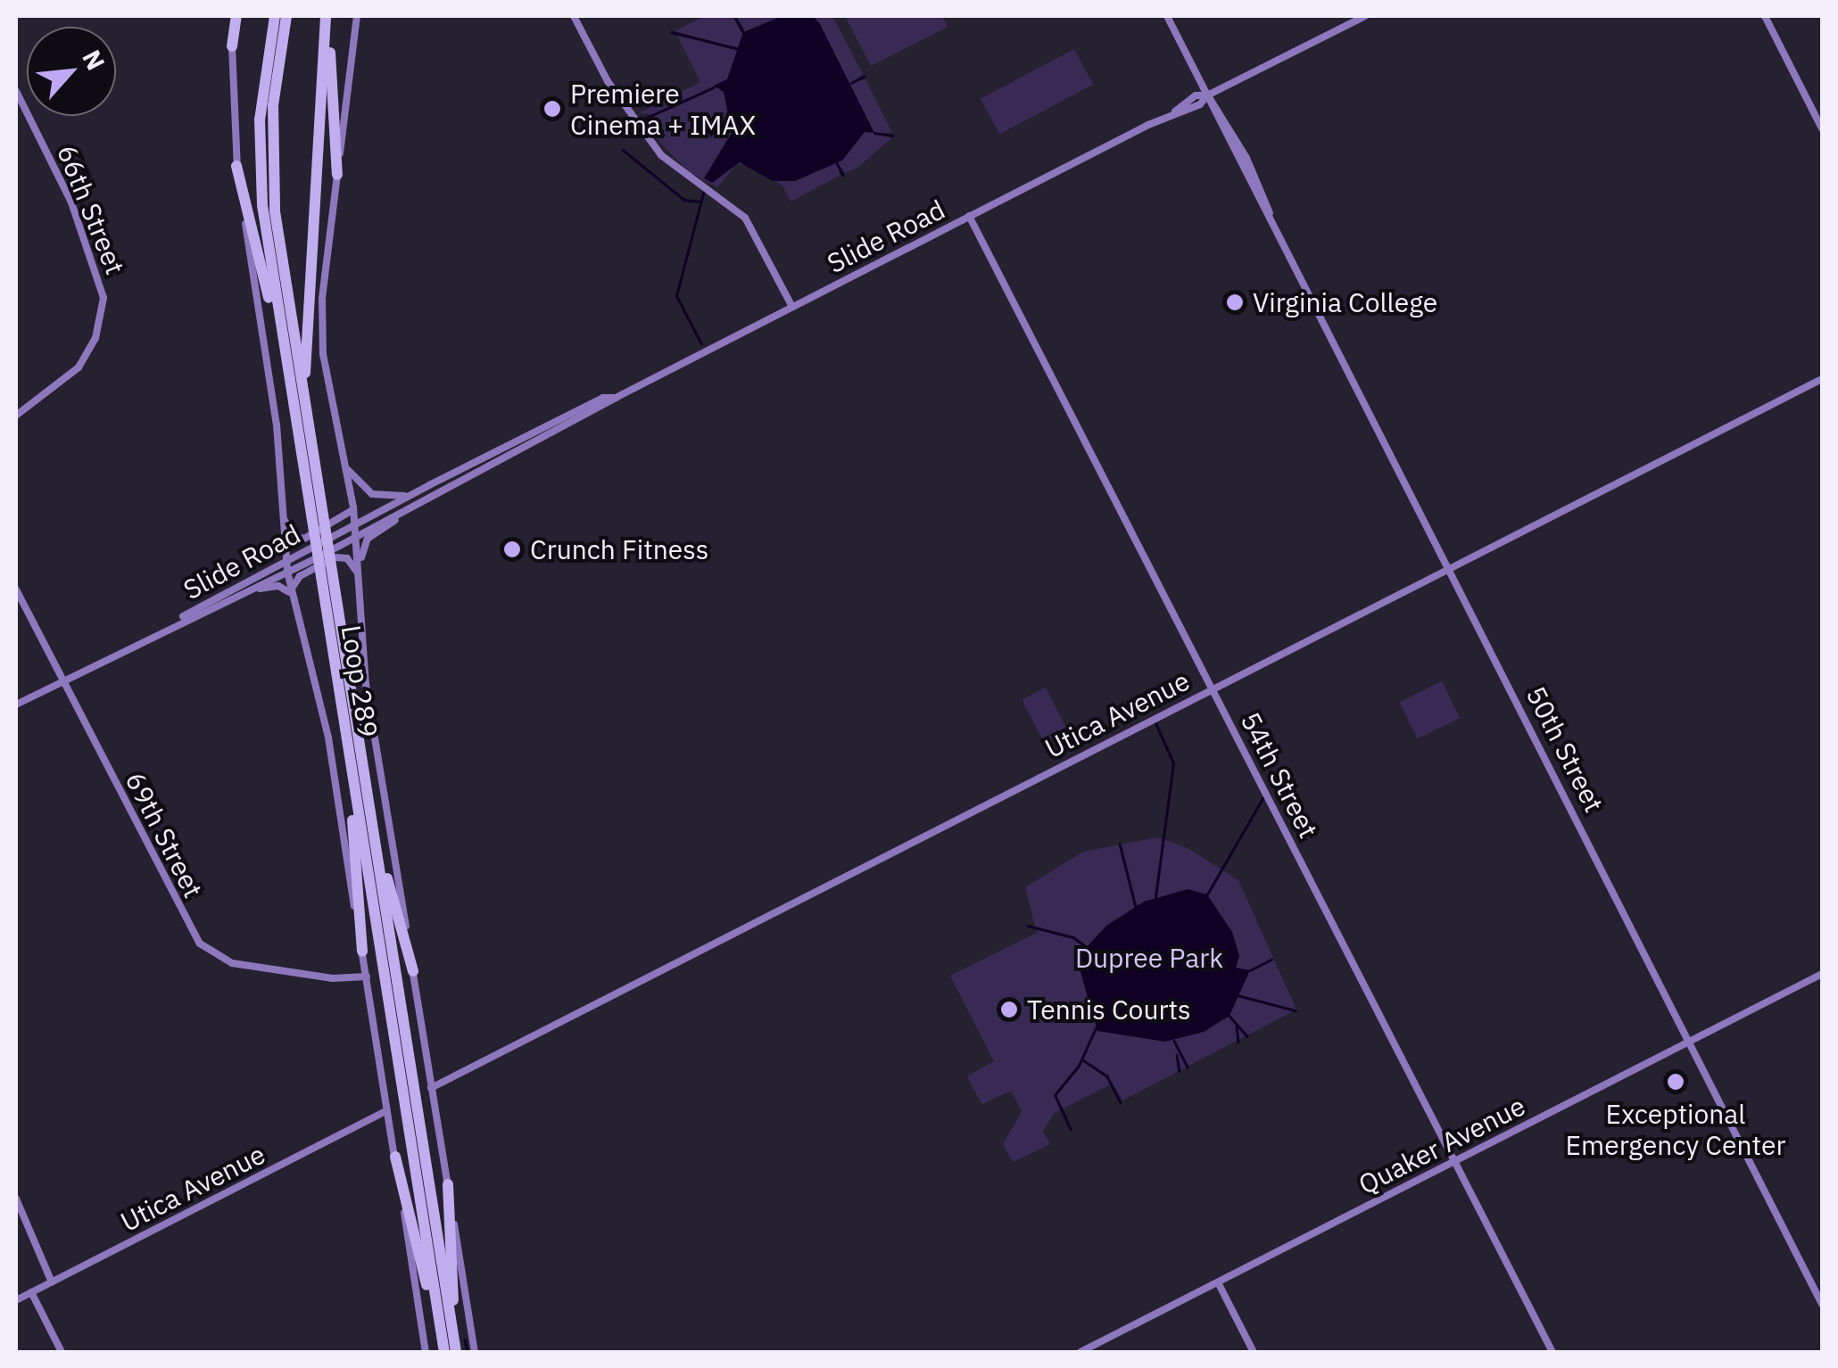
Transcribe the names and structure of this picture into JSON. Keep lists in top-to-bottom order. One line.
{"streets":{"highway":["Loop 289"],"main road":["66th Street","Slide Road","Utica Avenue","50th Street","54th Street","69th Street","Quaker Avenue"]},"crossings":[["Slide Road","50th Street"],["Slide Road","54th Street"],["Slide Road","69th Street"],["Utica Avenue","50th Street"],["Utica Avenue","54th Street"],["50th Street","Quaker Avenue"],["54th Street","Quaker Avenue"]],"parks":["Dupree Park"],"places":["Premiere Cinema + IMAX","Virginia College","Crunch Fitness","Tennis Courts","Exceptional Emergency Center"],"north":"top right"}
